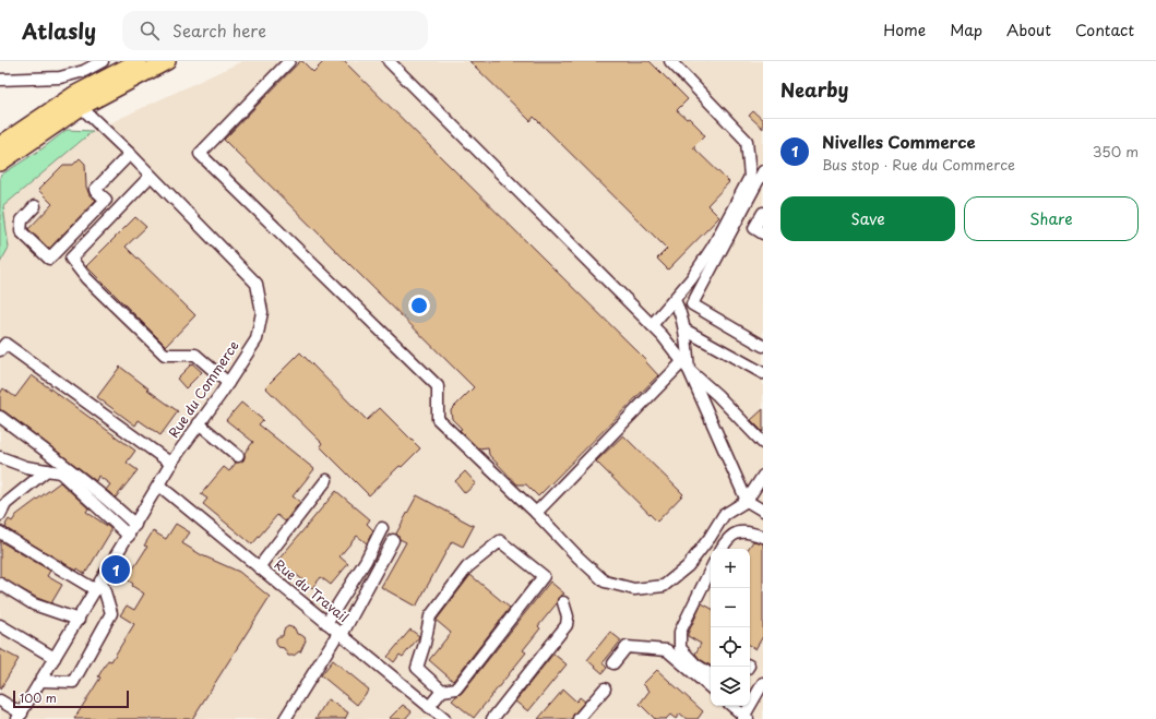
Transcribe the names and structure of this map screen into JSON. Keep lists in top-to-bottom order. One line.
{"streets":{"street":["Rue du Commerce","Rue du Travail"]},"crossings":[["Rue du Commerce","Rue du Travail"]],"scale_bar":"100 m","page":{"header":"Atlasly","search":"Search here","nav":["Home","Map","About","Contact"],"heading":"Nearby","list":[{"mark":"1","name":"Nivelles Commerce","note":"Bus stop · Rue du Commerce","value":"350 m"}],"buttons":["Save","Share"],"map_buttons":["+","−"],"pins":"1","scale":"100 m"}}
